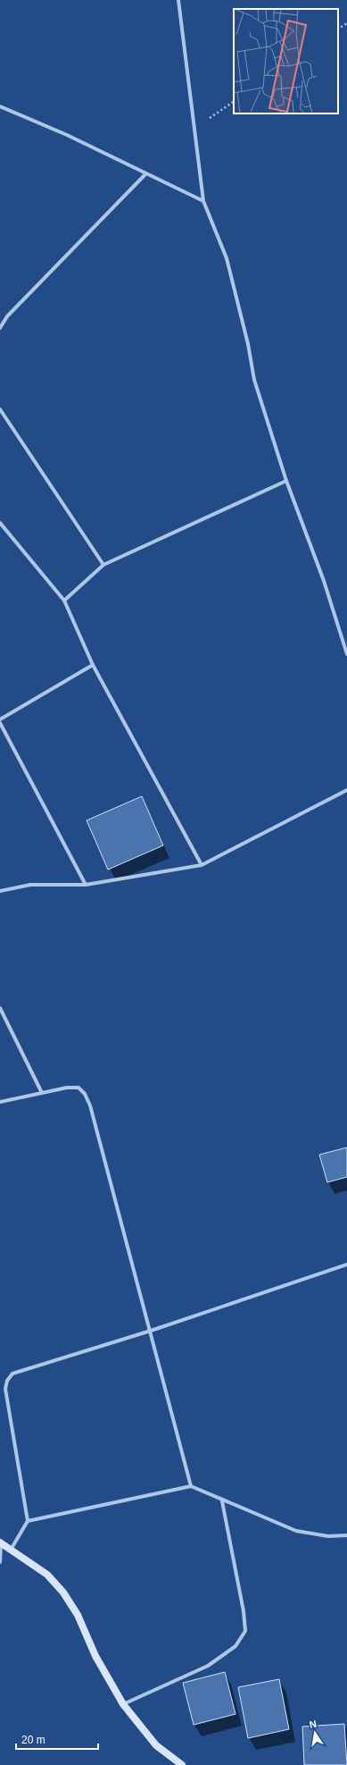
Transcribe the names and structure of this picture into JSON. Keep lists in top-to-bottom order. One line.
{"scale_bar":"20 m","north":"top"}
